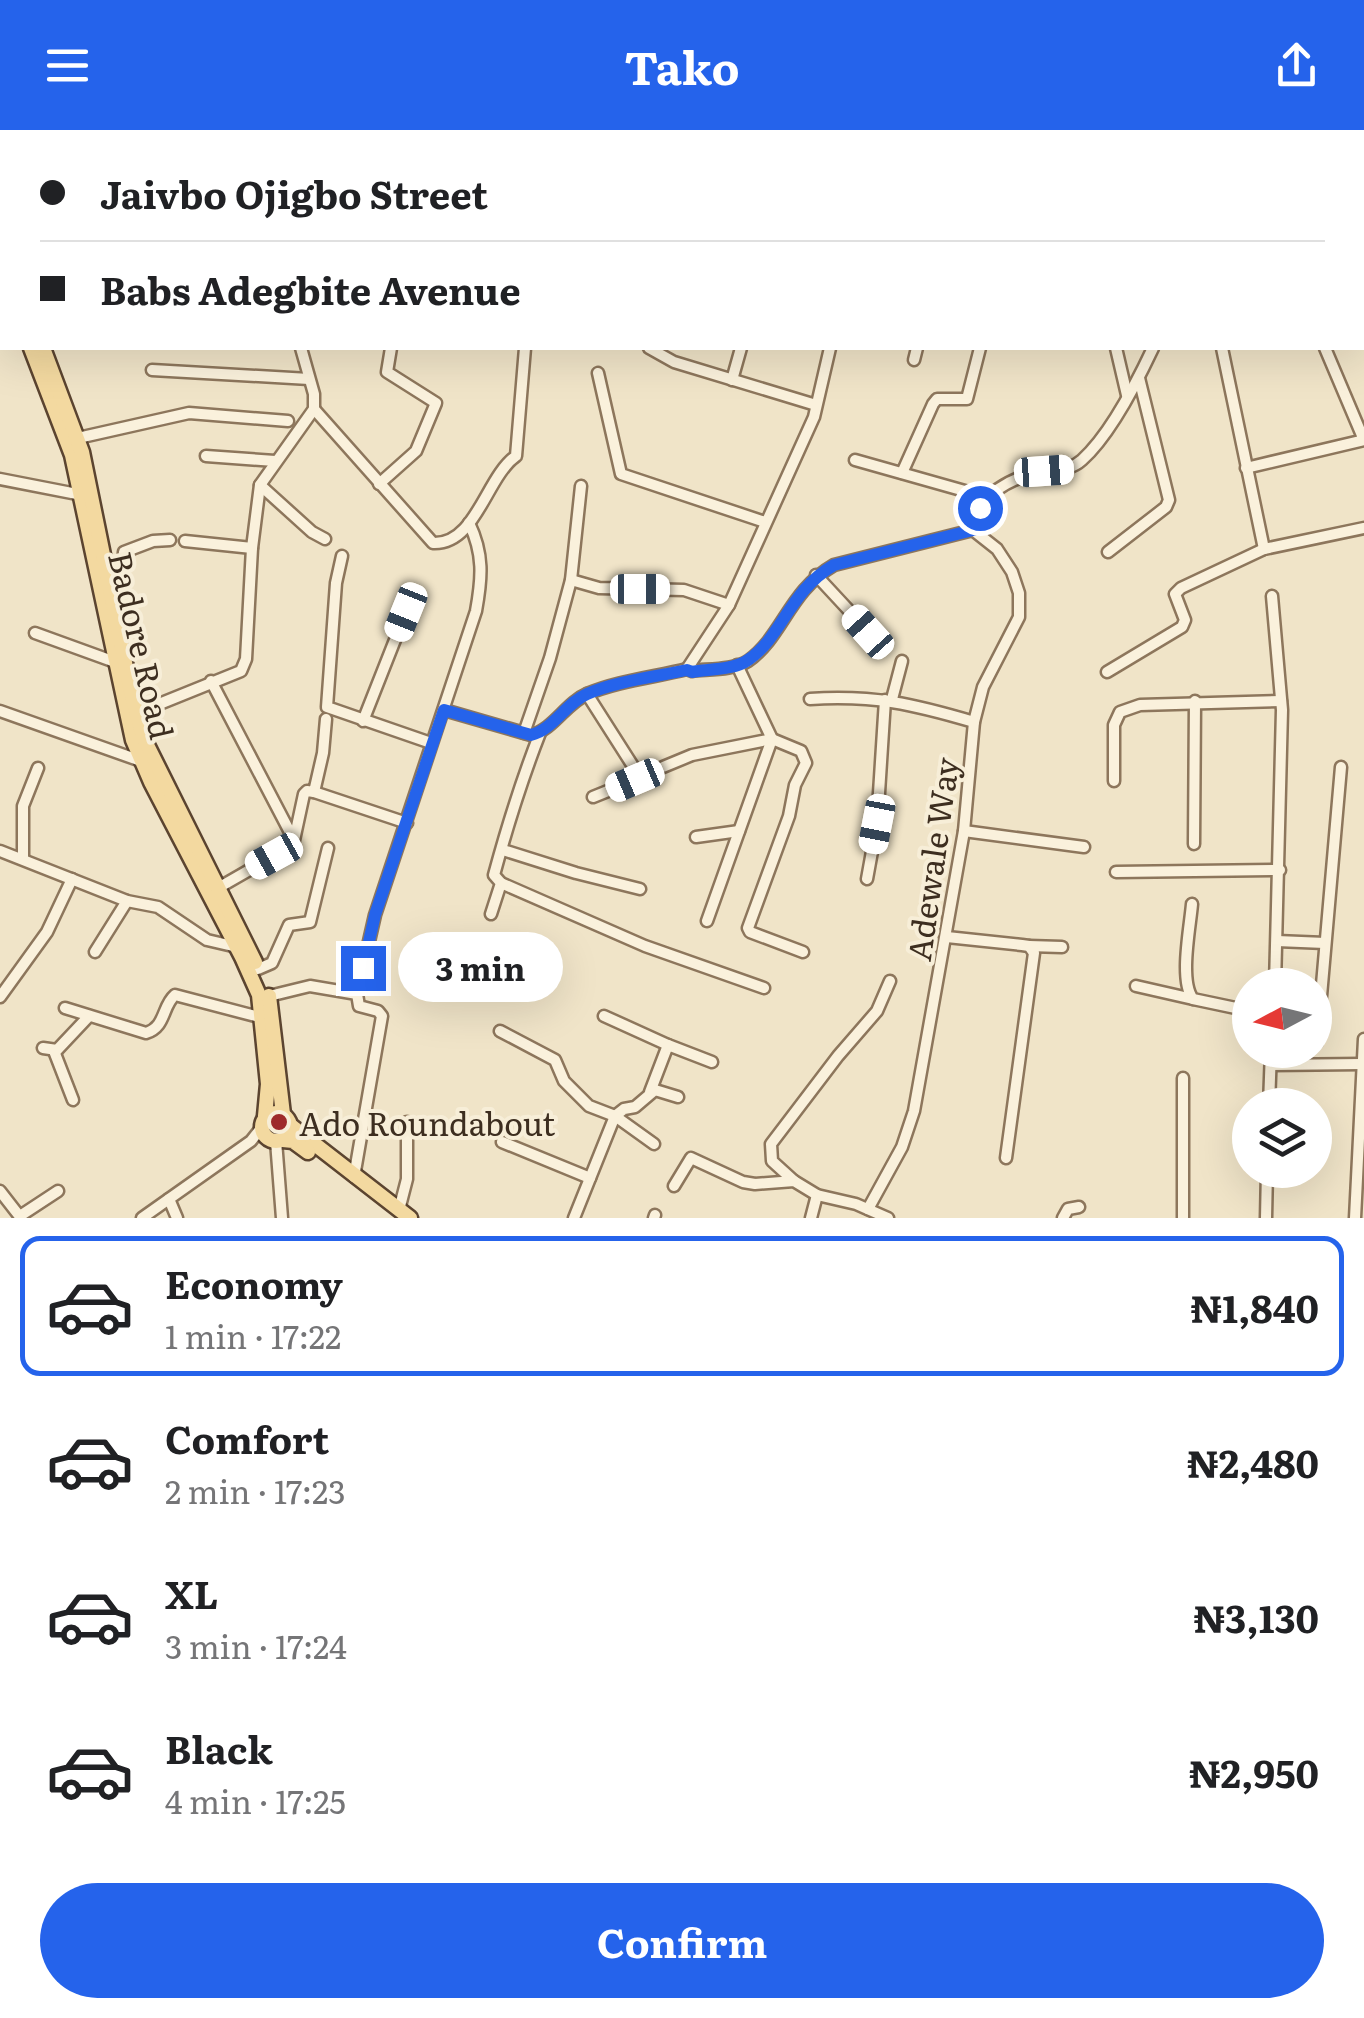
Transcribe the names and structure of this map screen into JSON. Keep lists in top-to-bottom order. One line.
{"streets":{"main road":["Badore Road"],"street":["Adewale Way"]},"places":["Ado Roundabout"],"north":"left","page":{"header":"Tako","banner":["Jaivbo Ojigbo Street","Babs Adegbite Avenue"],"bubble":"3 min","list":[{"name":"Economy","note":"1 min · 17:22","value":"₦1,840"},{"name":"Comfort","note":"2 min · 17:23","value":"₦2,480"},{"name":"XL","note":"3 min · 17:24","value":"₦3,130"},{"name":"Black","note":"4 min · 17:25","value":"₦2,950"}],"buttons":"Confirm"}}
